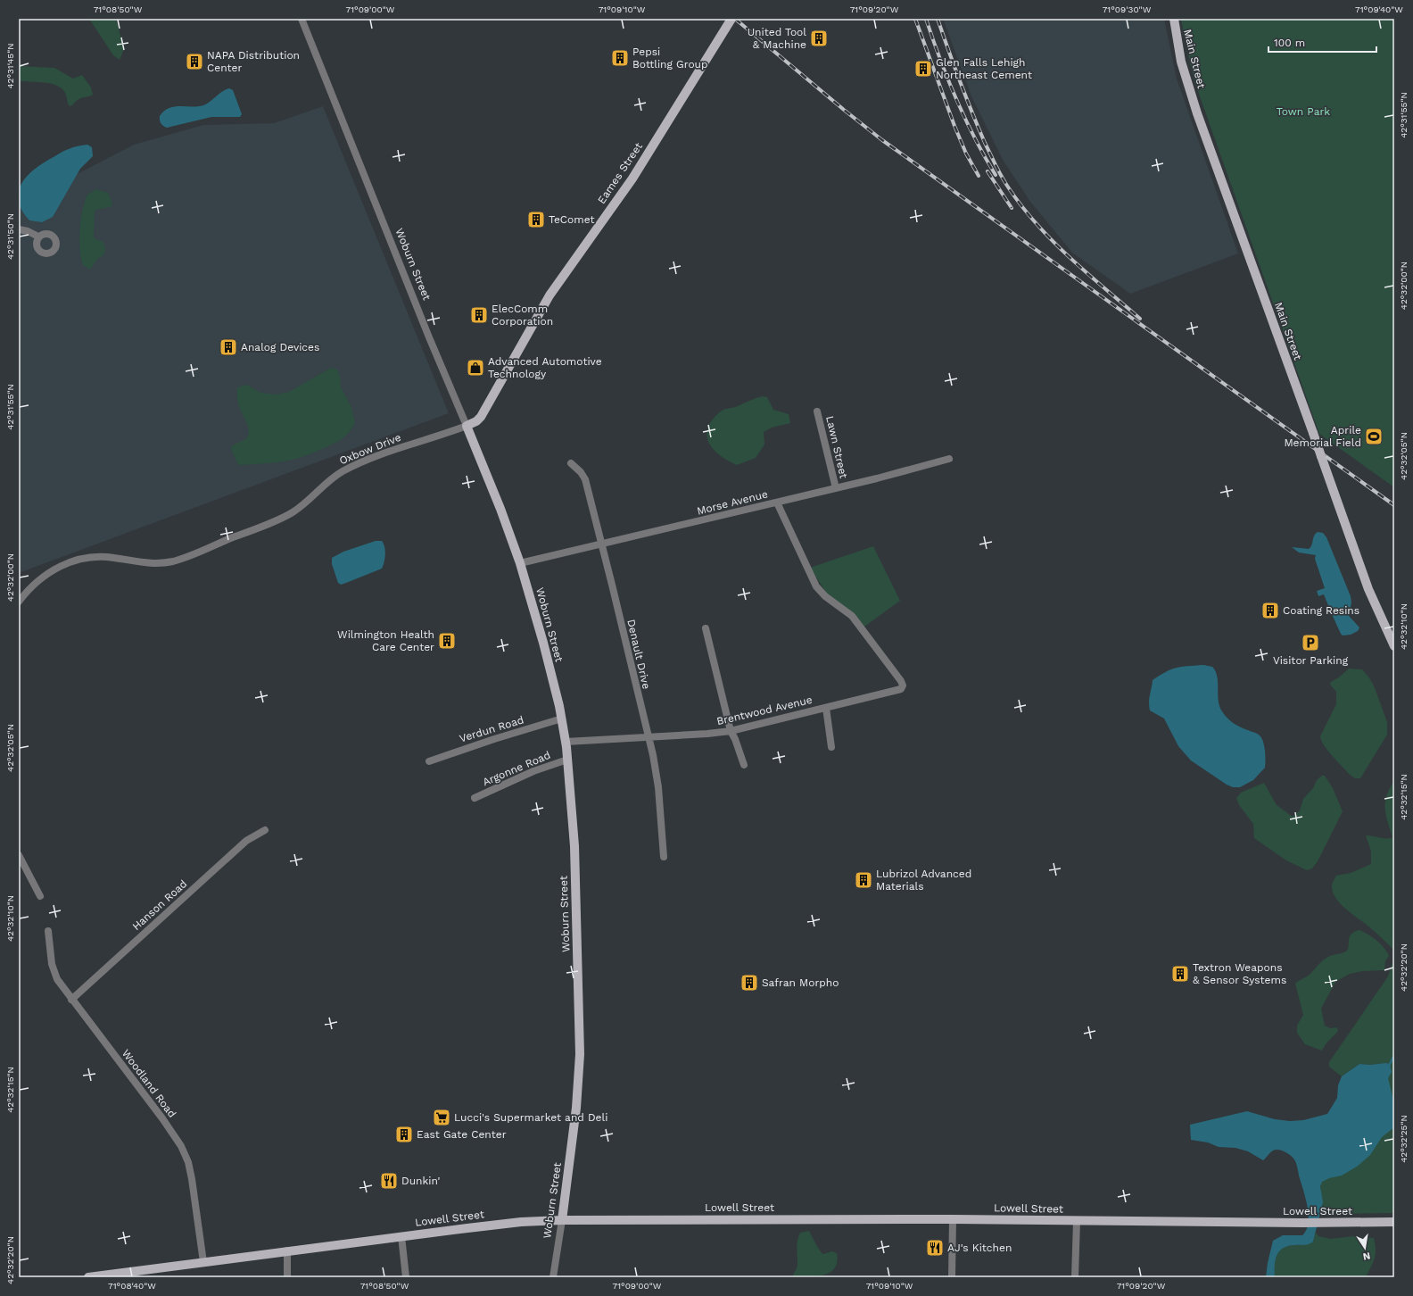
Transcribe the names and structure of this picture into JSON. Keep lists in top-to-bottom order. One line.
{"streets":{"main road":["Main Street","Eames Street","Woburn Street","Lowell Street"],"street":["Lawn Street","Oxbow Drive","Morse Avenue","Denault Drive","Brentwood Avenue","Verdun Road","Argonne Road","Hanson Road","Woodland Road"]},"crossings":[["Eames Street","Woburn Street"],["Eames Street","Oxbow Drive"],["Woburn Street","Oxbow Drive"],["Woburn Street","Morse Avenue"],["Woburn Street","Brentwood Avenue"],["Woburn Street","Verdun Road"],["Woburn Street","Argonne Road"],["Woburn Street","Lowell Street"],["Lawn Street","Morse Avenue"],["Morse Avenue","Denault Drive"],["Morse Avenue","Brentwood Avenue"],["Denault Drive","Brentwood Avenue"],["Hanson Road","Woodland Road"],["Woodland Road","Lowell Street"]],"parks":["Town Park"],"places":{"building":["United Tool & Machine","Pepsi Bottling Group","NAPA Distribution Center","Glen Falls Lehigh Northeast Cement","TeComet","ElecComm Corporation","Analog Devices","Coating Resins","Wilmington Health Care Center","Lubrizol Advanced Materials","Textron Weapons & Sensor Systems","Safran Morpho","East Gate Center"],"shop":["Advanced Automotive Technology"],"sports":["Aprile Memorial Field"],"parking":["Visitor Parking"],"supermarket":["Lucci's Supermarket and Deli"],"restaurant":["Dunkin'","AJ's Kitchen"]},"scale_bar":"100 m","north":"bottom","coordinates":["71°08'50\"W","71°09'00\"W","71°09'10\"W","71°09'20\"W","71°09'30\"W","71°09'40\"W","42°31'45\"N","42°31'55\"N","42°31'50\"N","42°32'00\"N","42°32'05\"N","42°32'10\"N","42°32'15\"N","42°32'20\"N","42°32'25\"N","71°08'40\"W"]}
